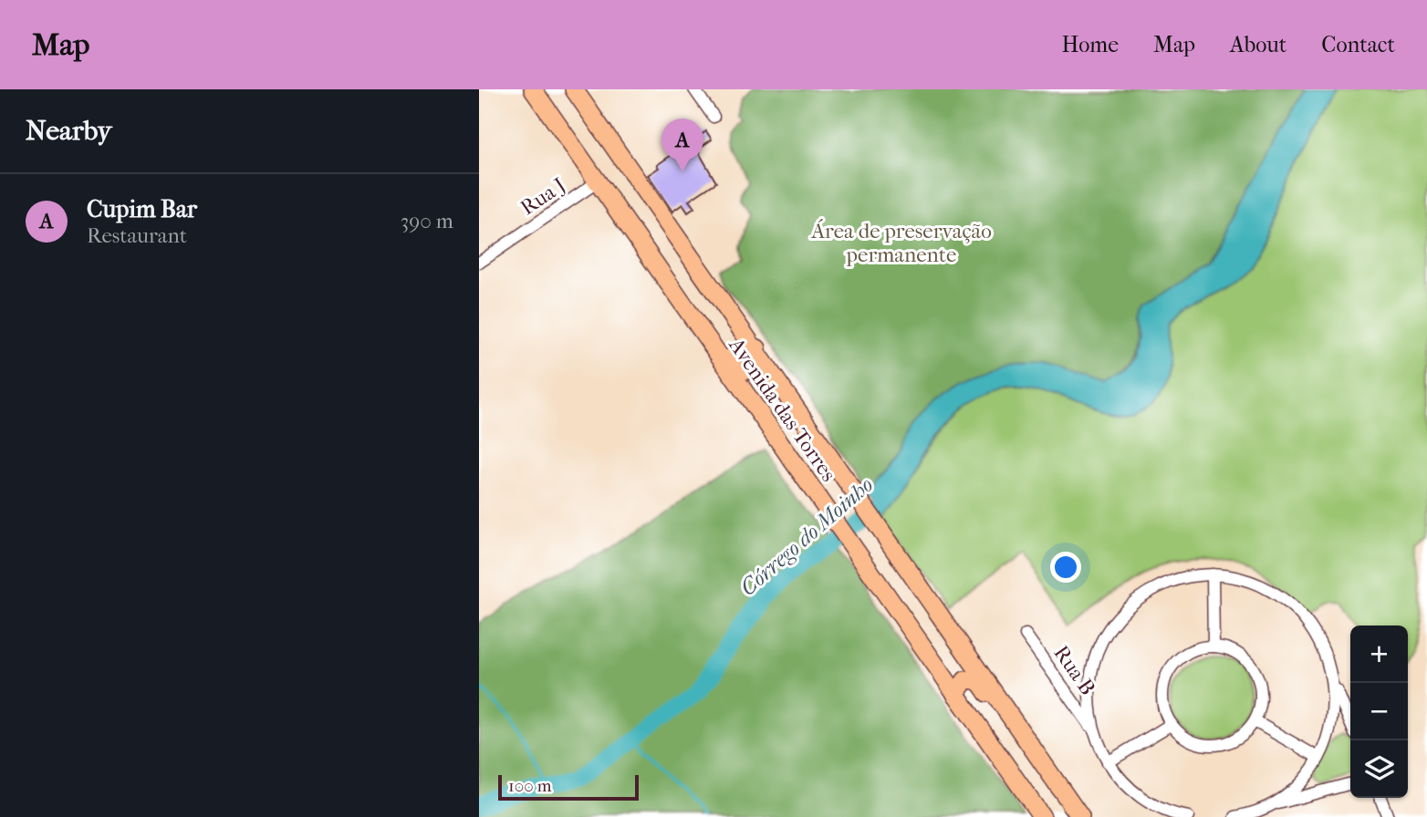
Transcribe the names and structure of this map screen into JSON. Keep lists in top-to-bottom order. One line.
{"streets":{"main road":["Avenida das Torres"],"street":["Rua J","Rua B"]},"crossings":[["Rua J","Avenida das Torres"]],"water":["Córrego do Moinho"],"parks":["Área de preservação permanente"],"scale_bar":"100 m","page":{"header":"Map","nav":["Home","Map","About","Contact"],"heading":"Nearby","pins":"A","list":[{"mark":"A","name":"Cupim Bar","note":"Restaurant","value":"390 m"}],"map_buttons":["+","−"],"scale":"100 m"}}
